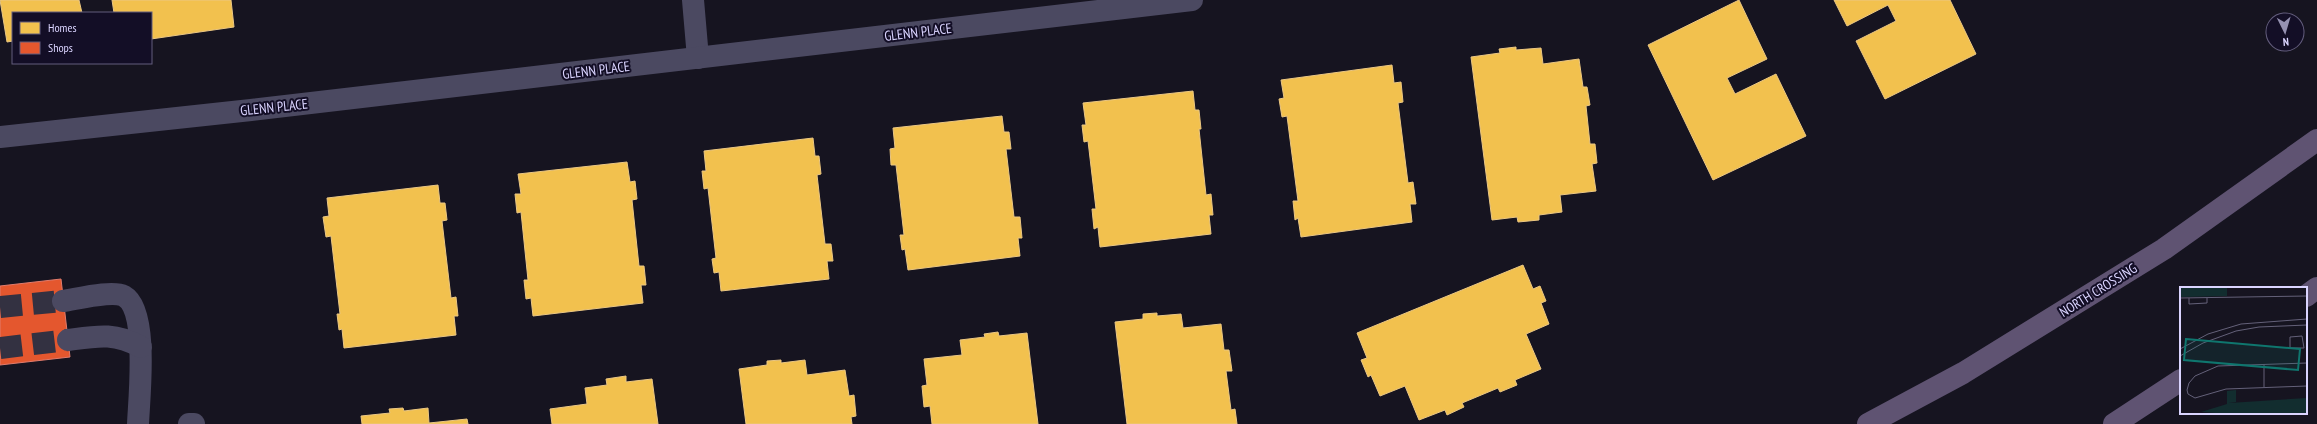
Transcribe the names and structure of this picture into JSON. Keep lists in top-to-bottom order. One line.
{"streets":{"main road":["NORTH CROSSING"],"street":["GLENN PLACE"]},"legend":["Homes","Shops"],"north":"bottom"}
